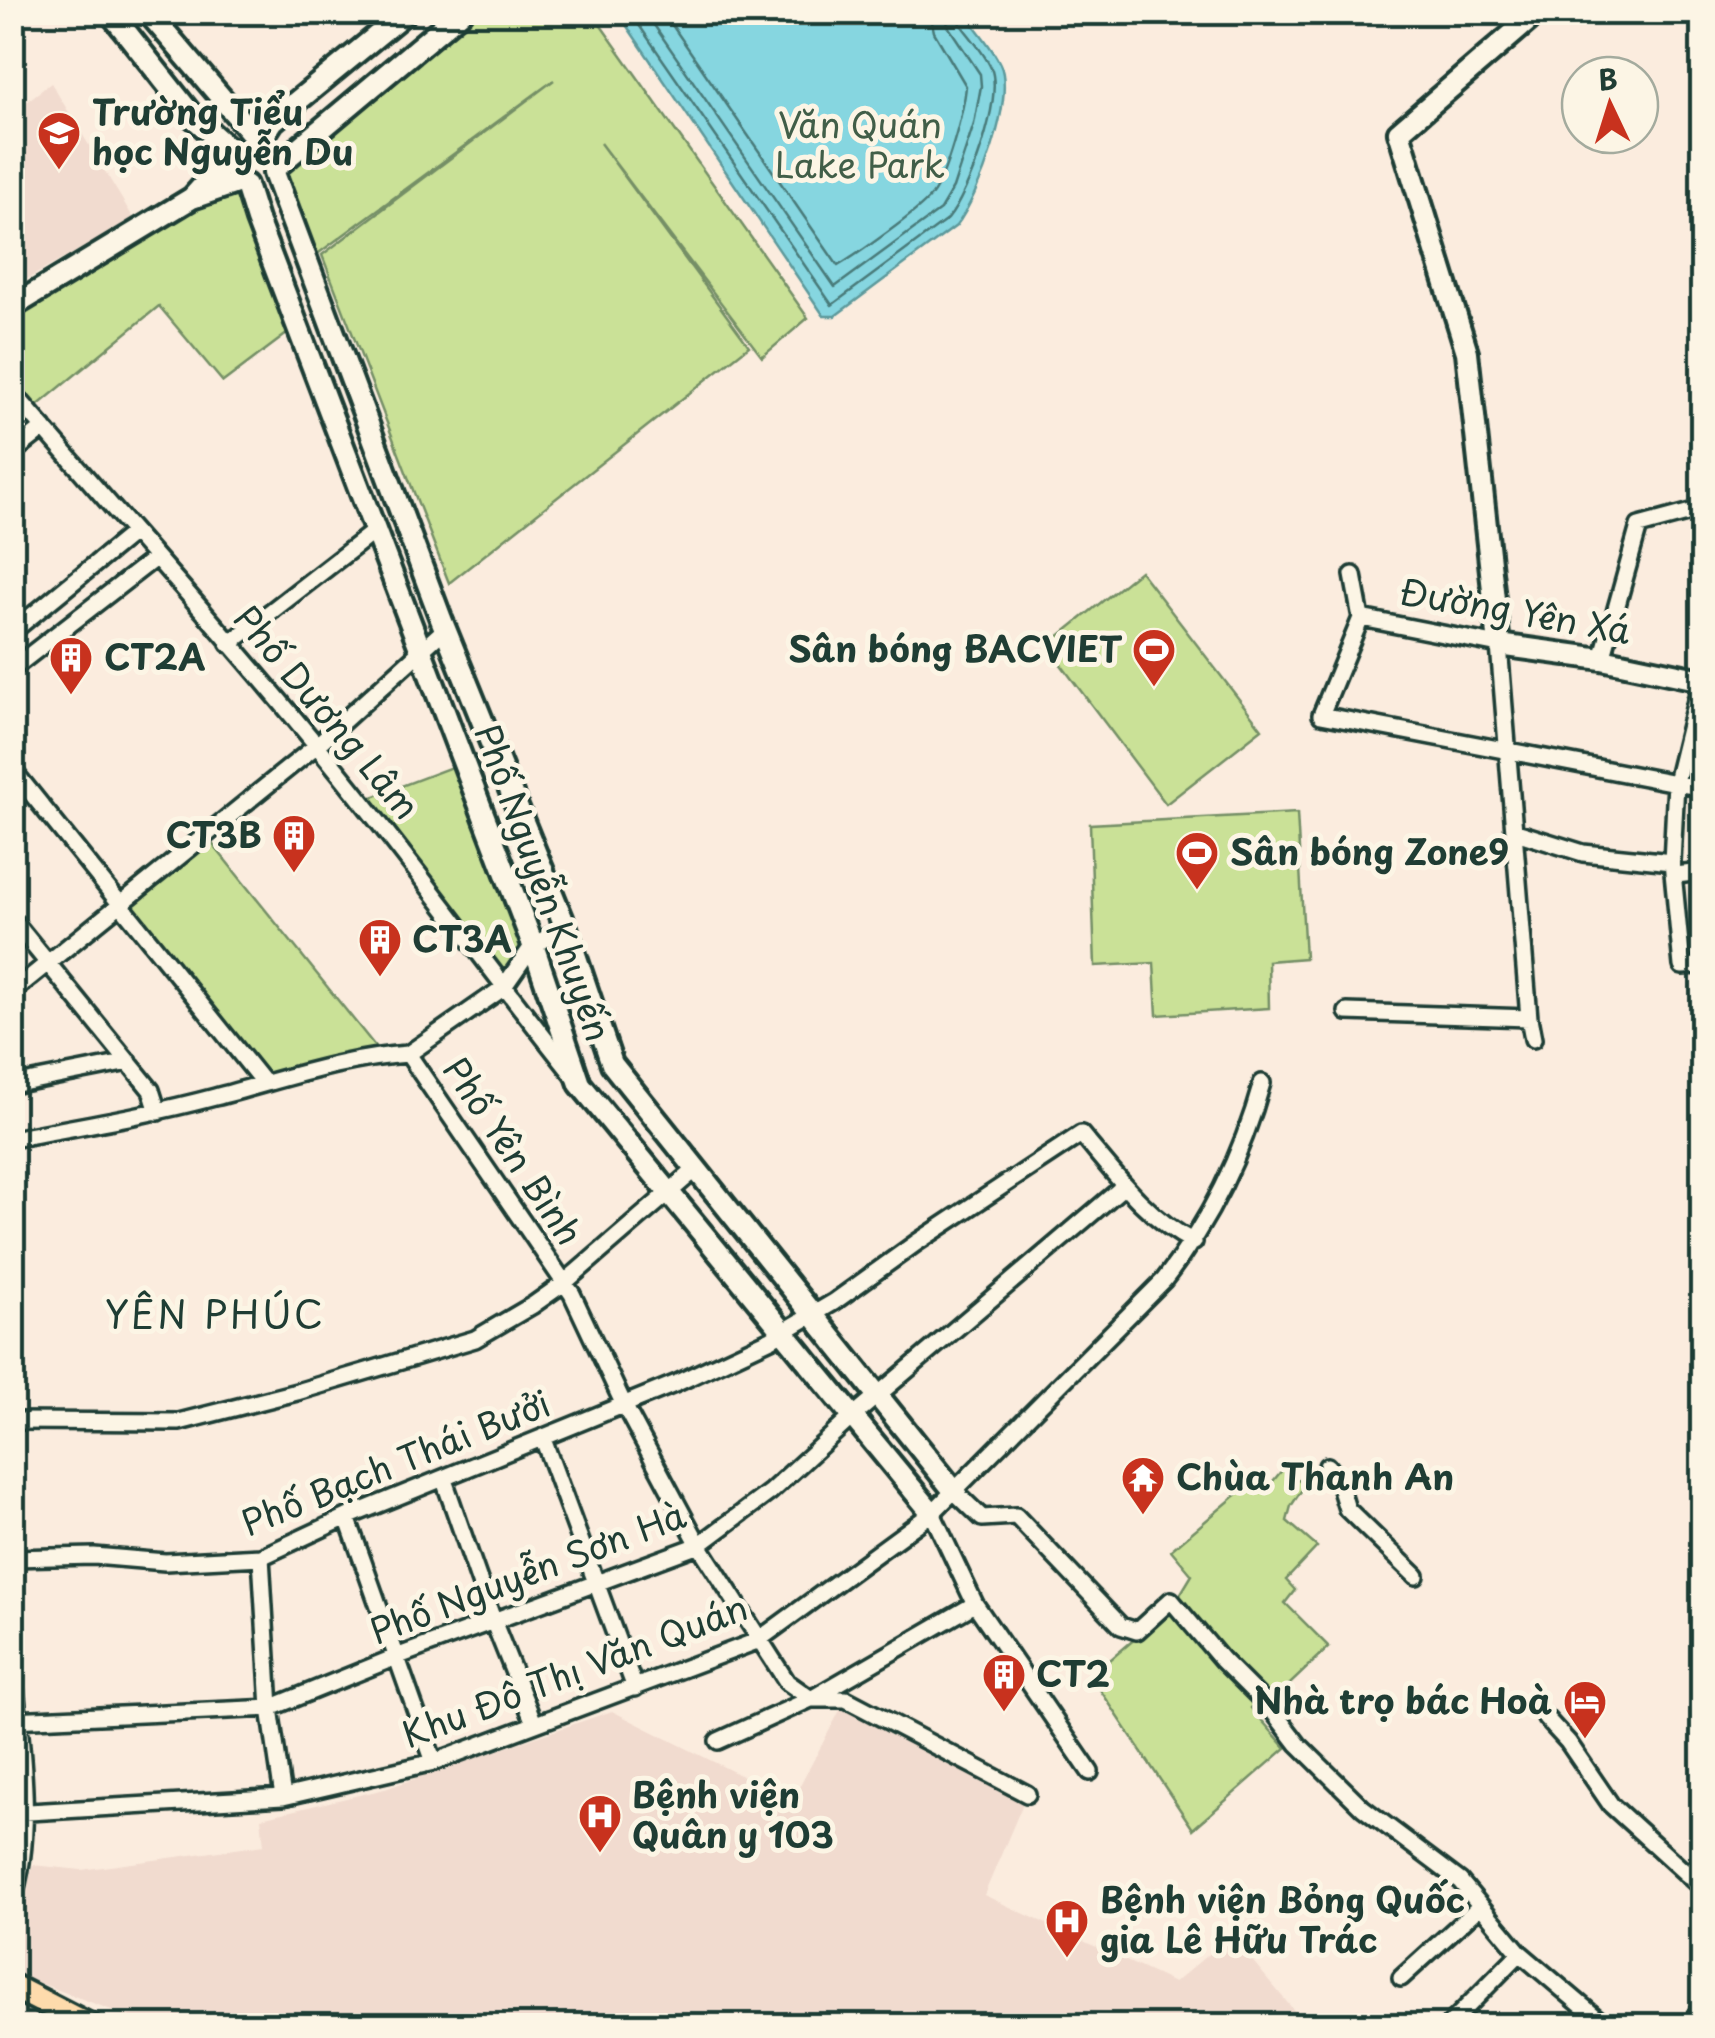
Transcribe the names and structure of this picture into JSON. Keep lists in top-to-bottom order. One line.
{"streets":{"street":["Đường Yên Xá","Phố Dương Lâm","Phố Nguyễn Khuyến","Phố Yên Bình","Phố Bạch Thái Bưởi","Phố Nguyễn Sơn Hà","Khu Đô Thị Văn Quán"]},"crossings":[["Phố Dương Lâm","Phố Nguyễn Khuyến"],["Phố Nguyễn Khuyến","Phố Bạch Thái Bưởi"],["Phố Nguyễn Khuyến","Phố Nguyễn Sơn Hà"],["Phố Nguyễn Khuyến","Khu Đô Thị Văn Quán"],["Phố Yên Bình","Phố Bạch Thái Bưởi"],["Phố Yên Bình","Phố Nguyễn Sơn Hà"],["Phố Yên Bình","Khu Đô Thị Văn Quán"],["Phố Bạch Thái Bưởi","Phố Nguyễn Sơn Hà"]],"districts":["YÊN PHÚC"],"parks":["Văn Quán Lake Park"],"places":{"school or university":["Trường Tiểu học Nguyễn Du"],"sports":["Sân bóng BACVIET","Sân bóng Zone9"],"building":["CT2A","CT3B","CT3A","CT2"],"temple":["Chùa Thanh An"],"hotel":["Nhà trọ bác Hoà"],"hospital":["Bệnh viện Quân y 103","Bệnh viện Bỏng Quốc gia Lê Hữu Trác"]},"north":"top"}
